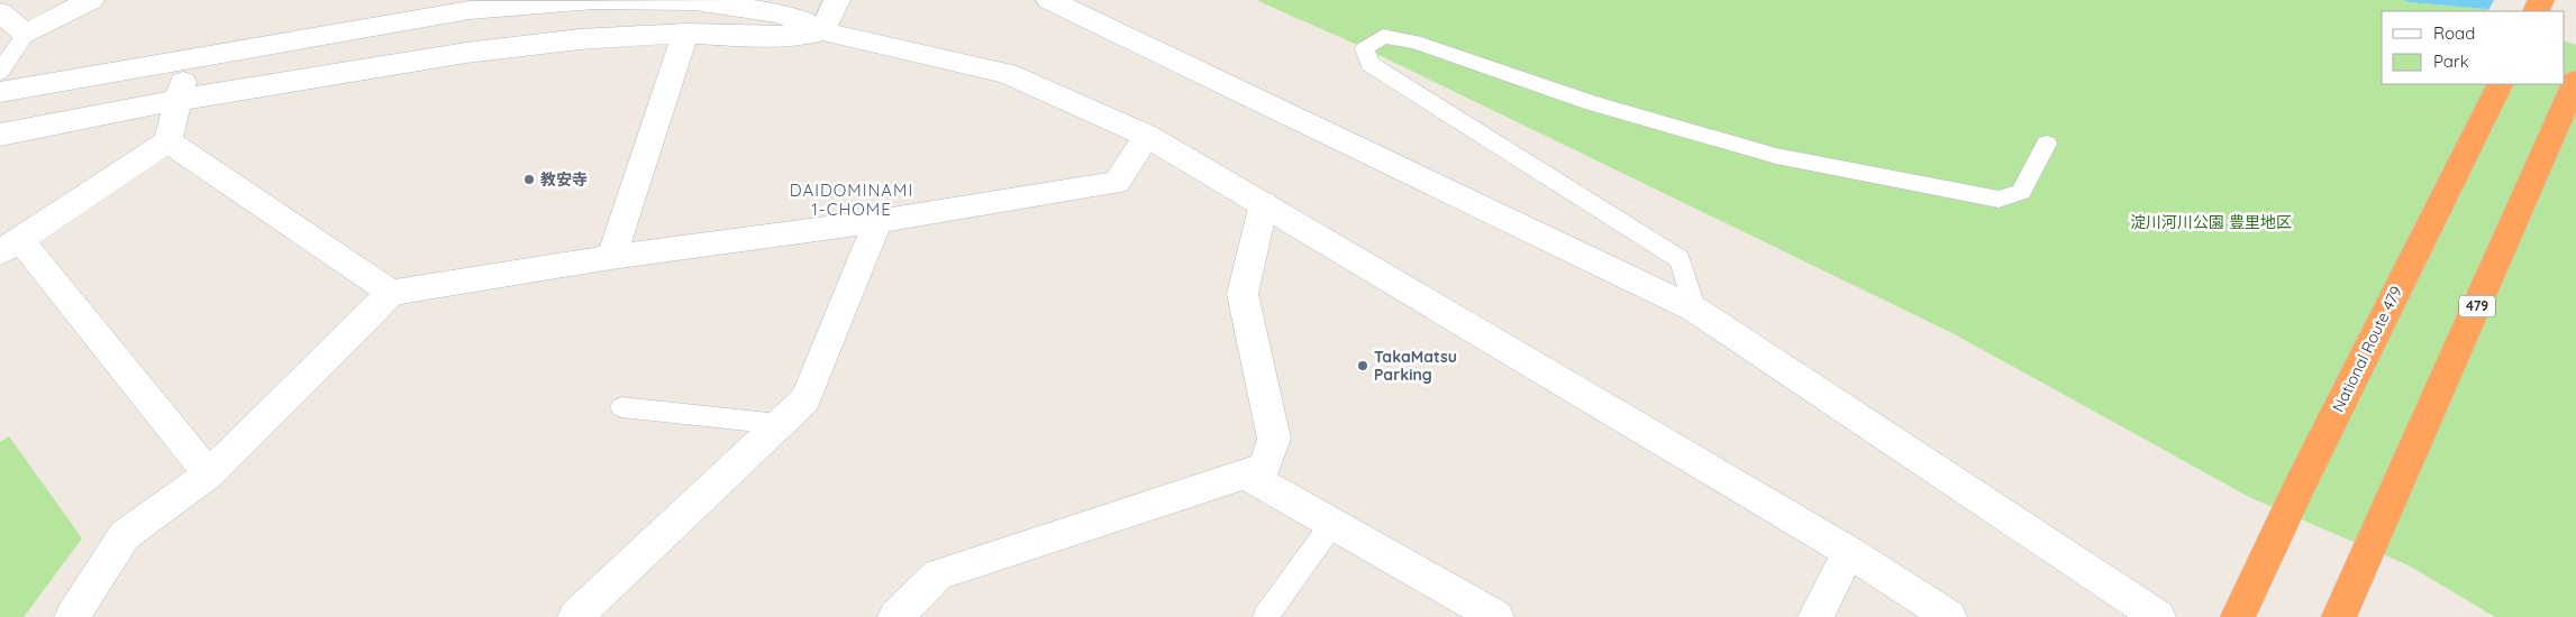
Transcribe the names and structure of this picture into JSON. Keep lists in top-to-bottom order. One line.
{"streets":{"highway":["479","National Route 479"]},"districts":["DAIDOMINAMI 1-CHOME"],"parks":["淀川河川公園 豊里地区"],"places":["教安寺","TakaMatsu Parking"],"legend":["Road","Park"]}
